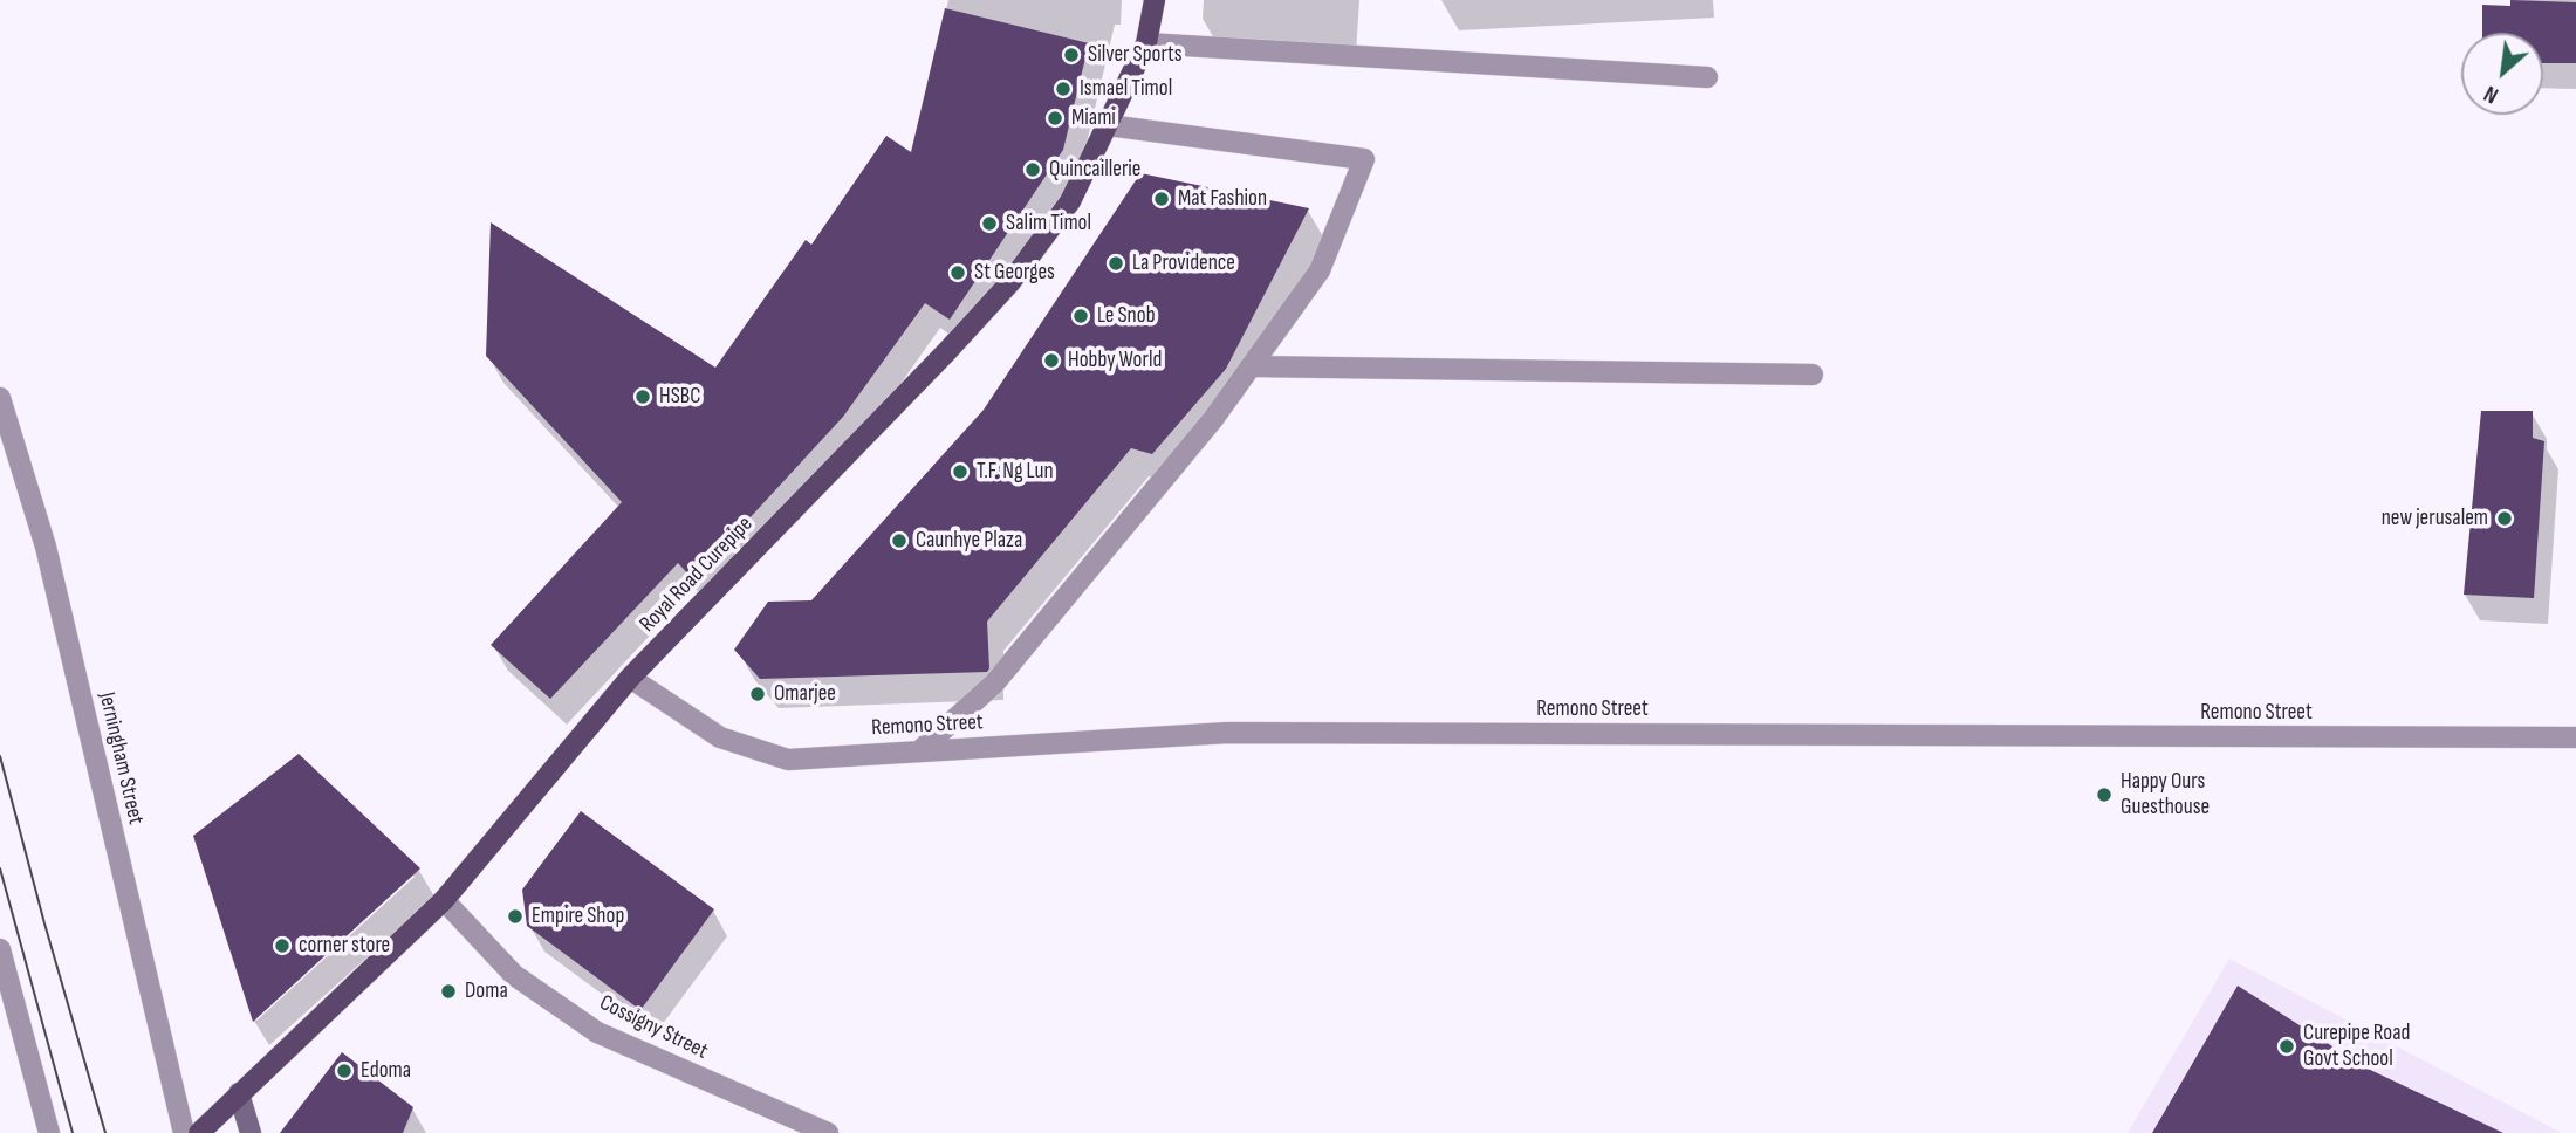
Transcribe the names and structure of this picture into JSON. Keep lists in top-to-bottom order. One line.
{"streets":{"main road":["Royal Road Curepipe"],"street":["Remono Street","Jerningham Street","Cossigny Street"]},"crossings":[["Royal Road Curepipe","Remono Street"],["Royal Road Curepipe","Cossigny Street"]],"places":["Silver Sports","Ismael Timol","Miami","Quincaillerie","Mat Fashion","Salim Timol","La Providence","St Georges","Le Snob","Hobby World","HSBC","T.F. Ng Lun","new jerusalem","Caunhye Plaza","Omarjee","Happy Ours Guesthouse","Empire Shop","corner store","Doma","Curepipe Road Govt School","Edoma"],"north":"bottom left"}
